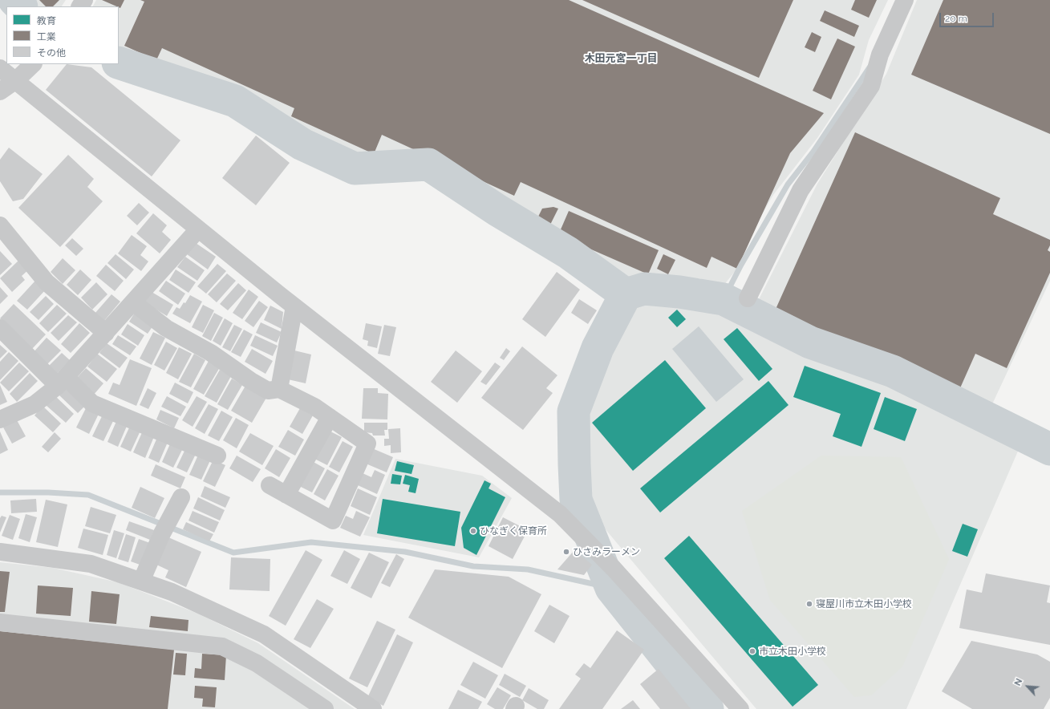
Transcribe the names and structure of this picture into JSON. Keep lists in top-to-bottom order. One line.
{"districts":["木田元宮一丁目"],"places":["ひなぎく保育所","ひさみラーメン","寝屋川市立木田小学校","市立木田小学校"],"legend":["教育","工業","その他"],"scale_bar":"20 m","north":"top left"}
